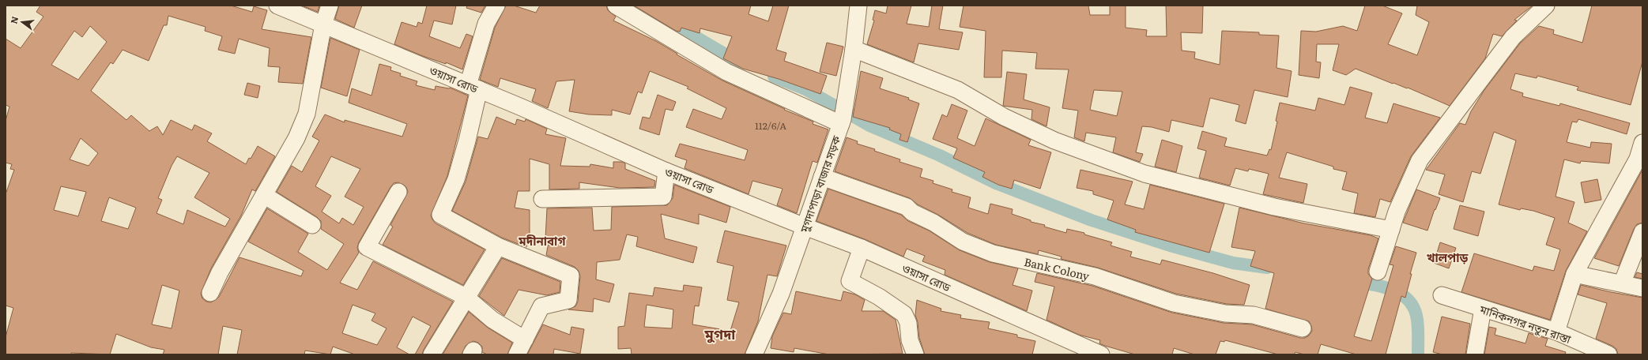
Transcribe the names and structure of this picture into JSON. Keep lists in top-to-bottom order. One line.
{"streets":{"street":["ওয়াসা রোড","মুগদাপাড়া বাজার সড়ক","Bank Colony","মানিকনগর নতুন রাস্তা"]},"crossings":[["ওয়াসা রোড","মুগদাপাড়া বাজার সড়ক"],["মুগদাপাড়া বাজার সড়ক","Bank Colony"]],"districts":["মদীনাবাগ","খালপাড়","মুগদা"],"house_numbers":["112/6/A"],"north":"left"}
